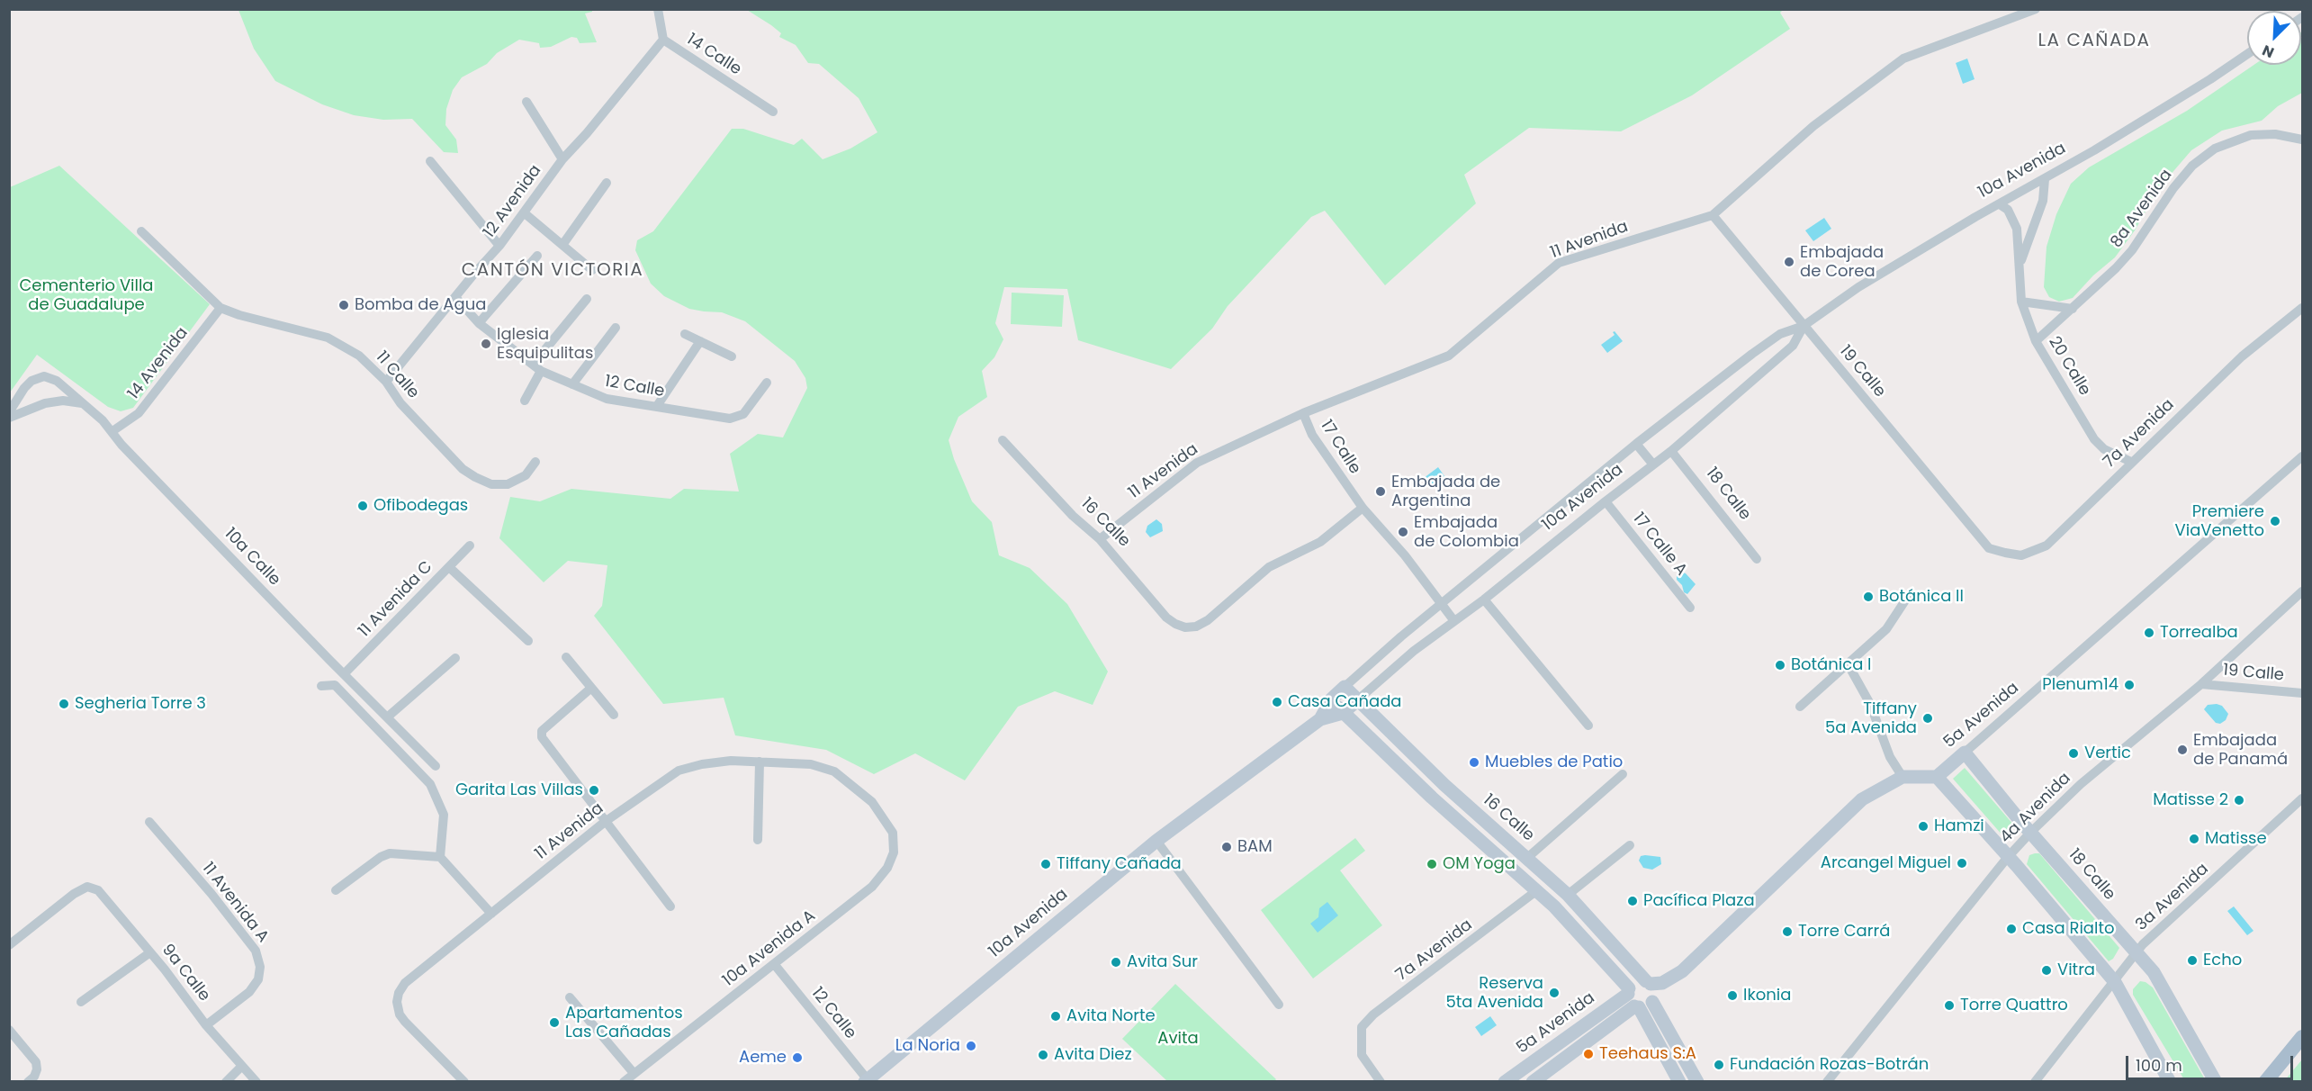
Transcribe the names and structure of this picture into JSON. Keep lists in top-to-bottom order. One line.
{"streets":{"street":["14 Calle","10a Avenida","12 Avenida","8a Avenida","11 Avenida","14 Avenida","20 Calle","19 Calle","11 Calle","12 Calle","7a Avenida","17 Calle","18 Calle","16 Calle","17 Calle A","10a Calle","11 Avenida C","5a Avenida","4a Avenida","3a Avenida","11 Avenida A","10a Avenida A","9a Calle"]},"crossings":[["14 Calle","12 Avenida"],["10a Avenida","20 Calle"],["10a Avenida","19 Calle"],["10a Avenida","12 Calle"],["10a Avenida","17 Calle"],["10a Avenida","18 Calle"],["10a Avenida","16 Calle"],["10a Avenida","17 Calle A"],["12 Avenida","11 Calle"],["12 Avenida","12 Calle"],["8a Avenida","20 Calle"],["11 Avenida","19 Calle"],["11 Avenida","17 Calle"],["11 Avenida","16 Calle"],["11 Avenida","10a Avenida A"],["14 Avenida","11 Calle"],["14 Avenida","10a Calle"],["20 Calle","7a Avenida"],["19 Calle","7a Avenida"],["19 Calle","4a Avenida"],["12 Calle","10a Avenida A"],["17 Calle","16 Calle"],["18 Calle","5a Avenida"],["18 Calle","4a Avenida"],["18 Calle","3a Avenida"],["16 Calle","5a Avenida"],["10a Calle","11 Avenida C"],["11 Avenida A","9a Calle"]],"districts":["LA CAÑADA","CANTÓN VICTORIA"],"parks":["Cementerio Villa de Guadalupe","Avita"],"places":["Embajada de Corea","Bomba de Agua","Iglesia Esquipulitas","Embajada de Argentina","Ofibodegas","Premiere ViaVenetto","Embajada de Colombia","Botánica II","Torrealba","Botánica I","Plenum14","Casa Cañada","Segheria Torre 3","Tiffany 5a Avenida","Embajada de Panamá","Vertic","Muebles de Patio","Garita Las Villas","Matisse 2","Hamzi","Matisse","BAM","Arcangel Miguel","Tiffany Cañada","OM Yoga","Pacífica Plaza","Casa Rialto","Torre Carrá","Echo","Avita Sur","Vitra","Reserva 5ta Avenida","Ikonia","Torre Quattro","Avita Norte","Apartamentos Las Cañadas","La Noria","Teehaus S:A","Avita Diez","Aeme","Fundación Rozas-Botrán"],"scale_bar":"100 m","north":"bottom left"}
